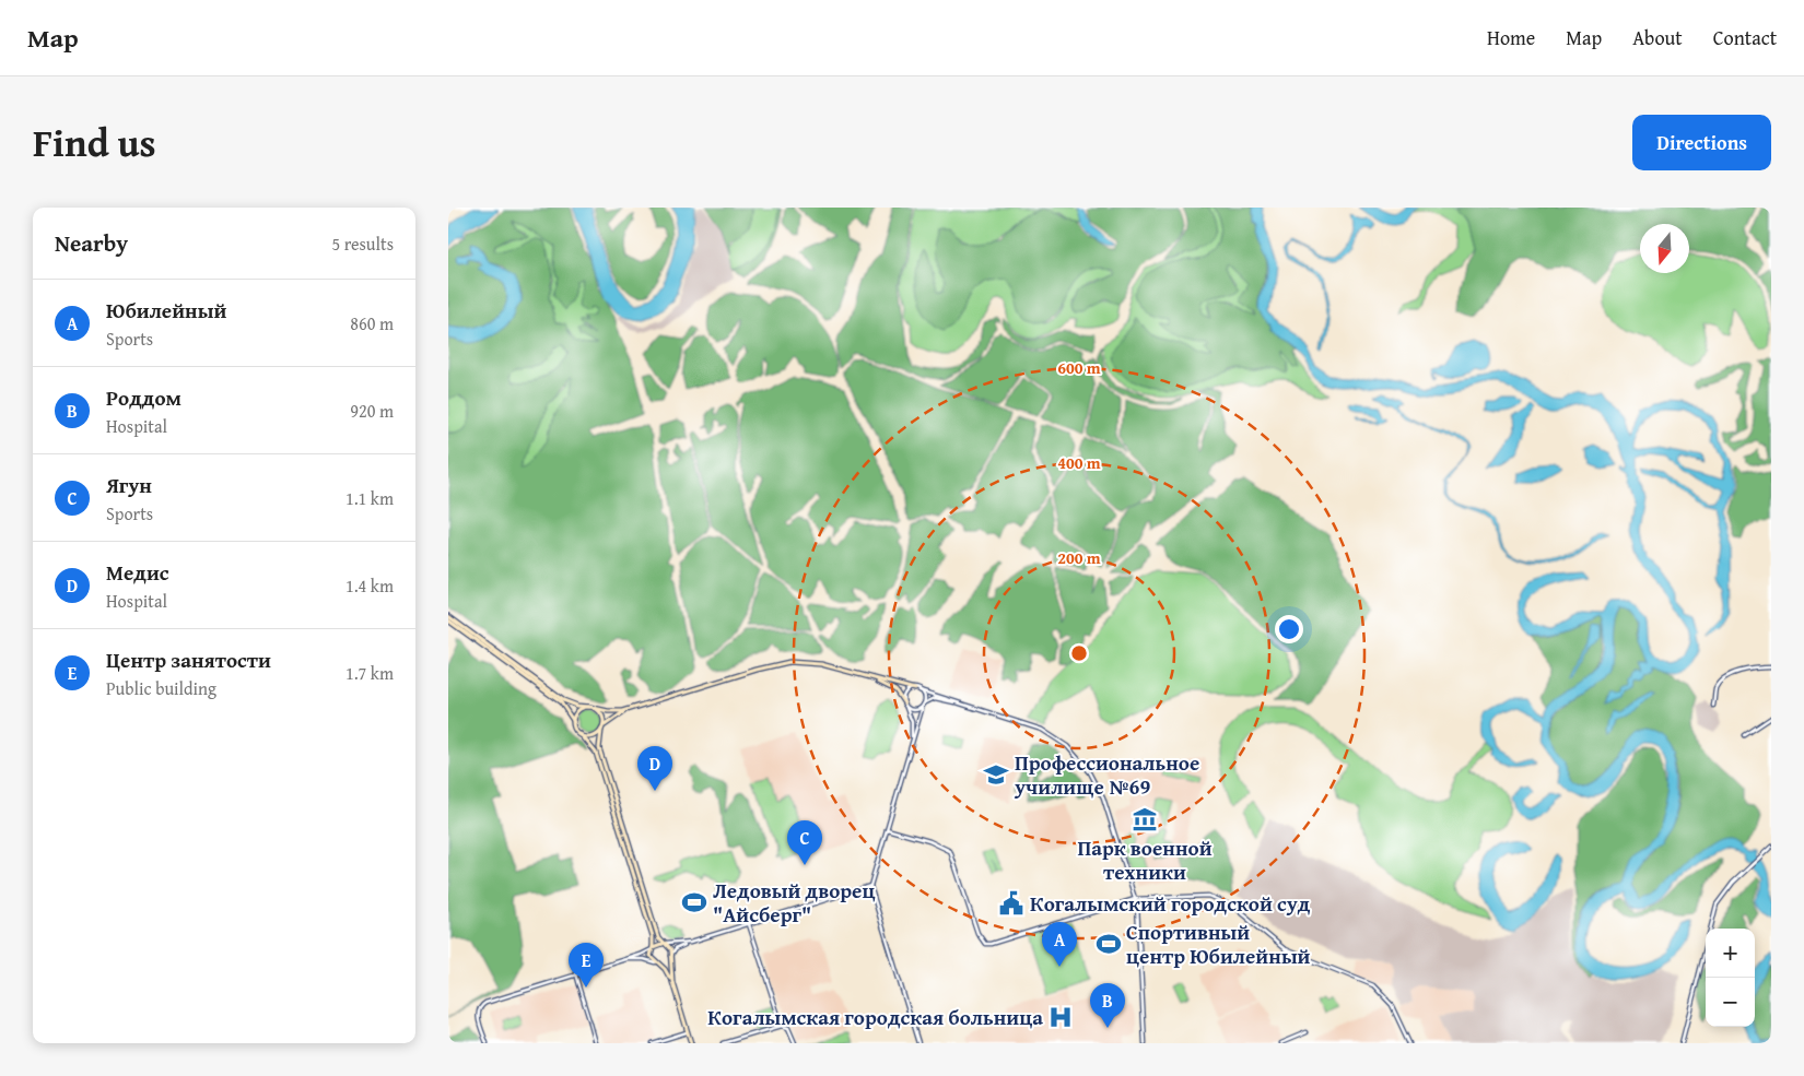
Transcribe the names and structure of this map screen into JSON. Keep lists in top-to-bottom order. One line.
{"places":{"school or university":["Профессиональное училище №69"],"museum":["Парк военной техники"],"sports":["Ледовый дворец \"Айсберг\"","Спортивный центр Юбилейный"],"public building":["Когалымский городской суд"],"hospital":["Когалымская городская больница"]},"north":"bottom","page":{"header":"Map","nav":["Home","Map","About","Contact"],"title":"Find us","buttons":"Directions","heading":["Nearby","5 results"],"list":[{"mark":"A","name":"Юбилейный","note":"Sports","value":"860 m"},{"mark":"B","name":"Роддом","note":"Hospital","value":"920 m"},{"mark":"C","name":"Ягун","note":"Sports","value":"1.1 km"},{"mark":"D","name":"Медис","note":"Hospital","value":"1.4 km"},{"mark":"E","name":"Центр занятости","note":"Public building","value":"1.7 km"}],"pins":["D","C","A","E","B"],"map_buttons":["+","−"]},"rings":["600 m","400 m","200 m"]}
